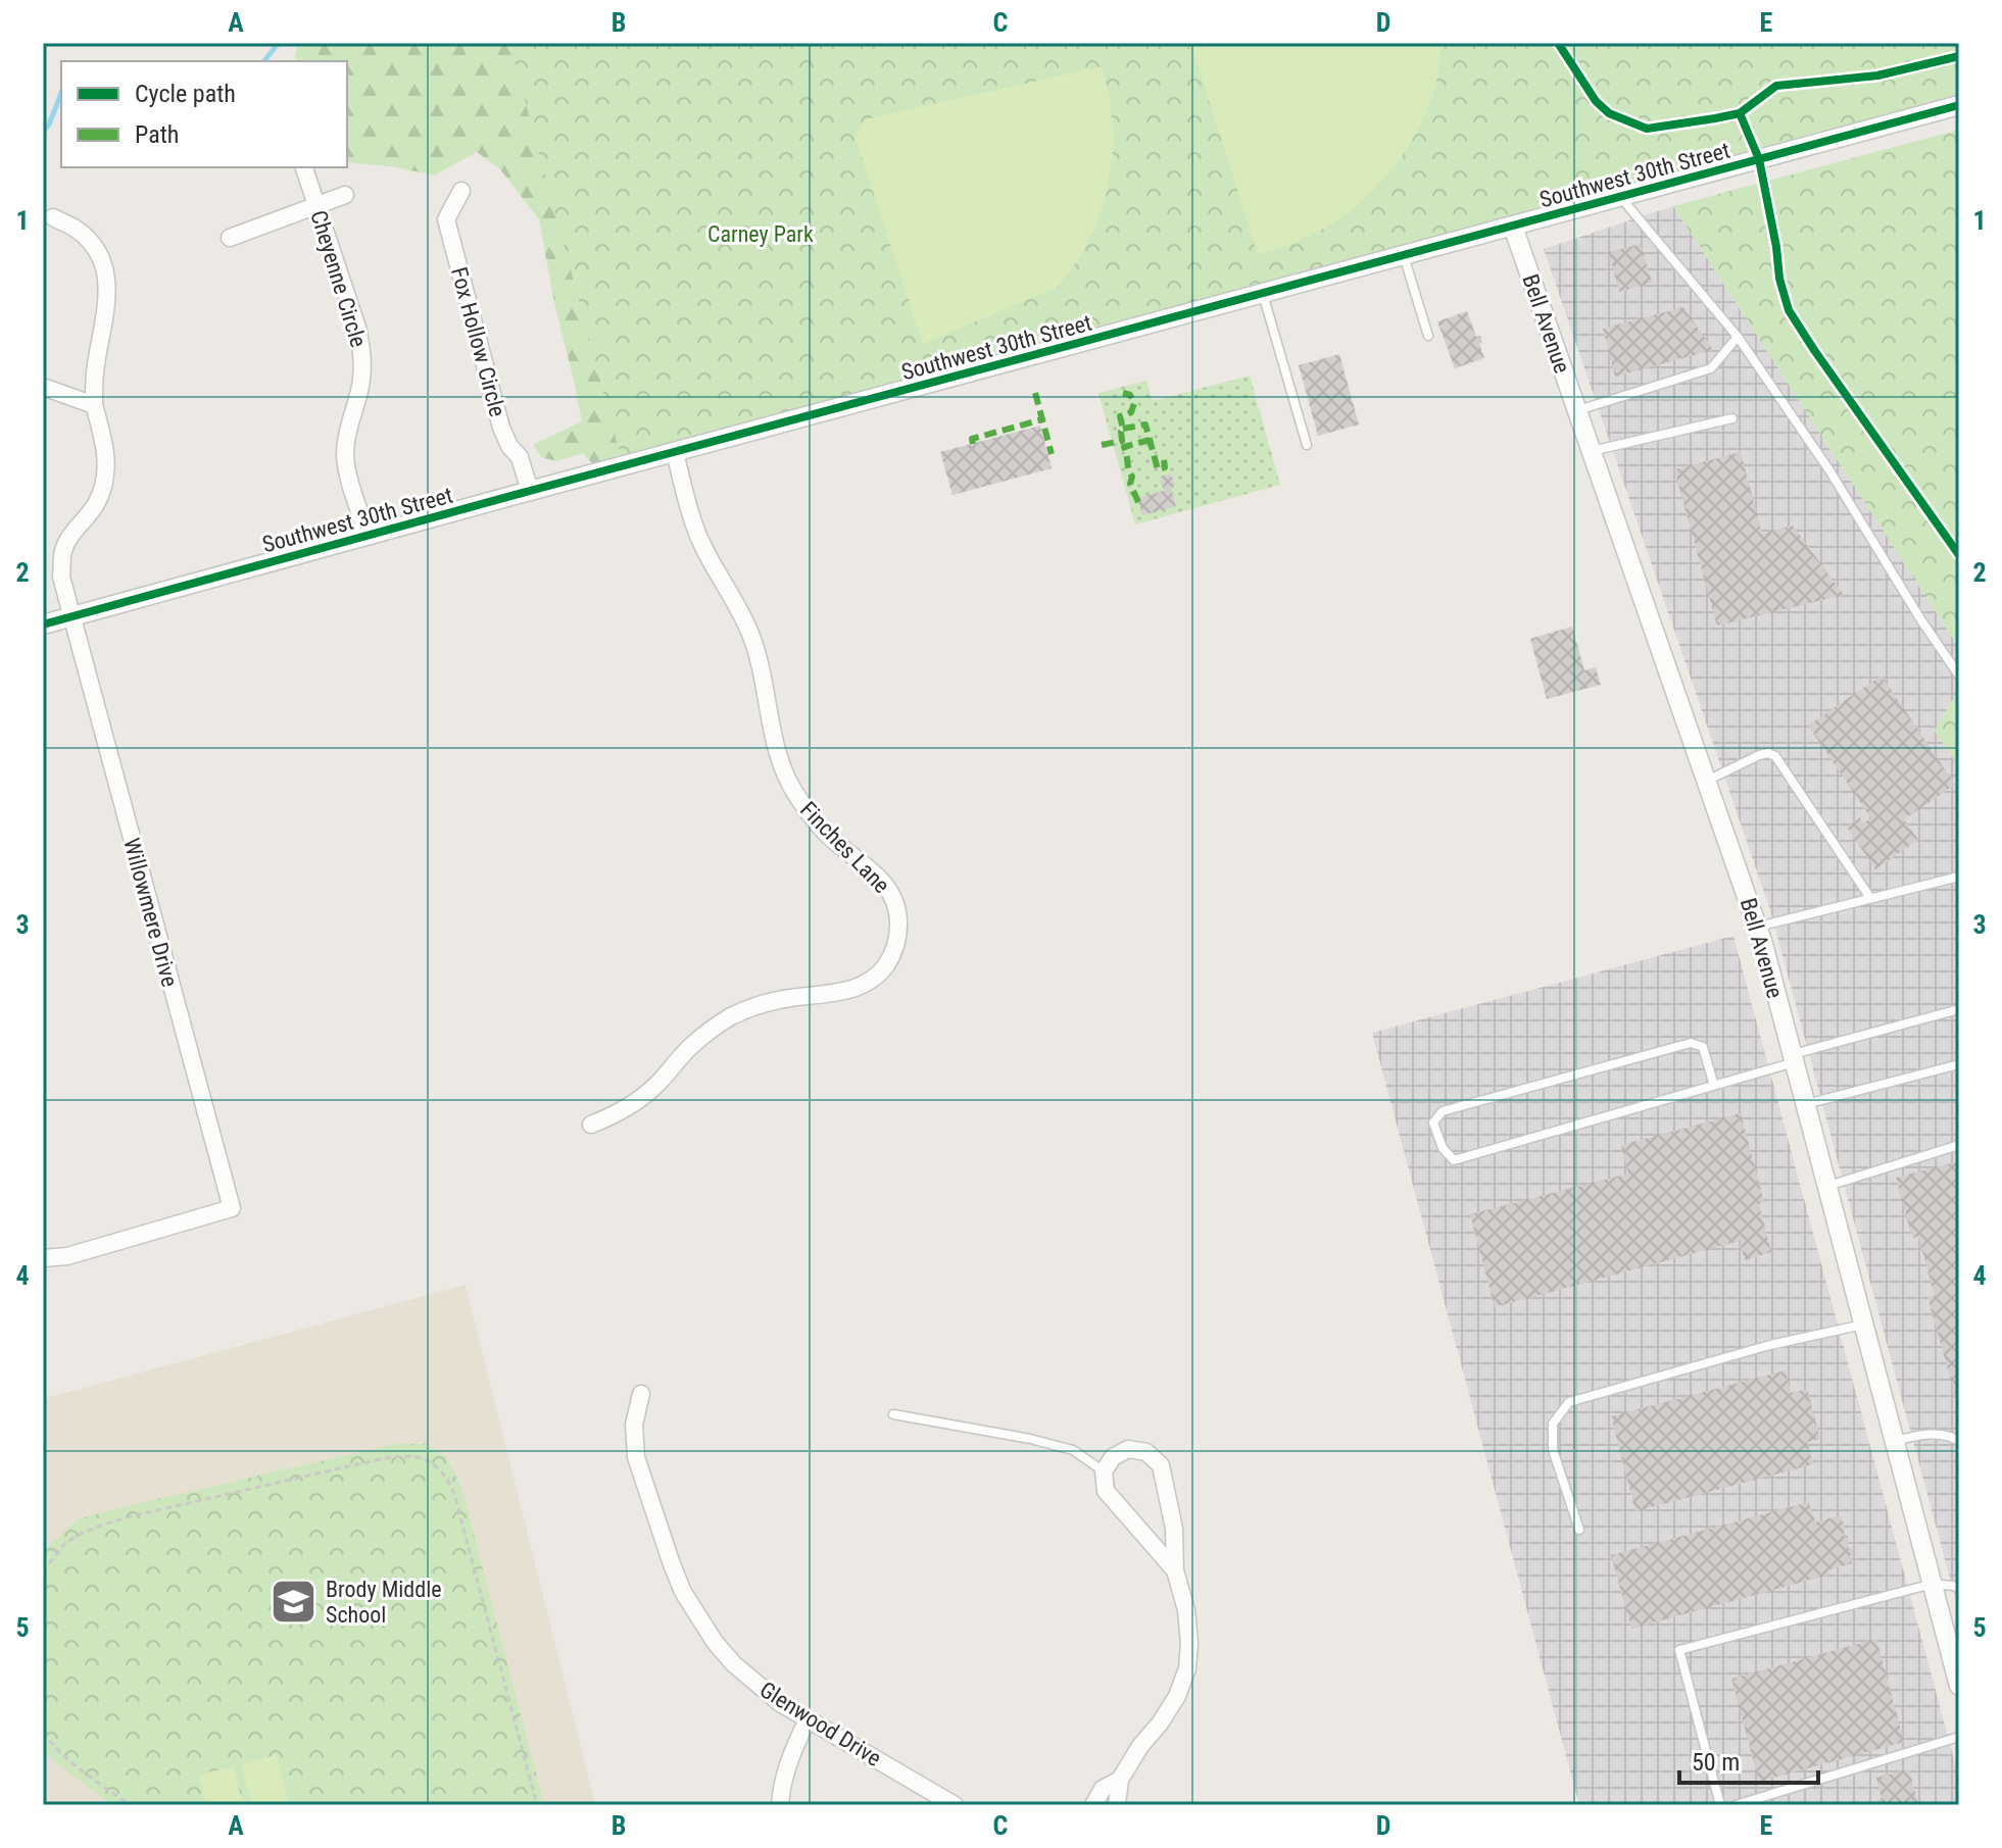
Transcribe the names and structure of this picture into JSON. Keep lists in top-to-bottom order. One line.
{"streets":{"street":["Southwest 30th Street","Cheyenne Circle","Bell Avenue","Fox Hollow Circle","Finches Lane","Willowmere Drive","Glenwood Drive"]},"crossings":[["Southwest 30th Street","Cheyenne Circle"],["Southwest 30th Street","Bell Avenue"],["Southwest 30th Street","Fox Hollow Circle"],["Southwest 30th Street","Finches Lane"],["Southwest 30th Street","Willowmere Drive"]],"parks":["Carney Park"],"places":{"school or university":["Brody Middle School"]},"legend":["Cycle path","Path"],"scale_bar":"50 m","grid":{"columns":["A","B","C","D","E"],"rows":["1","2","3","4","5"]}}
